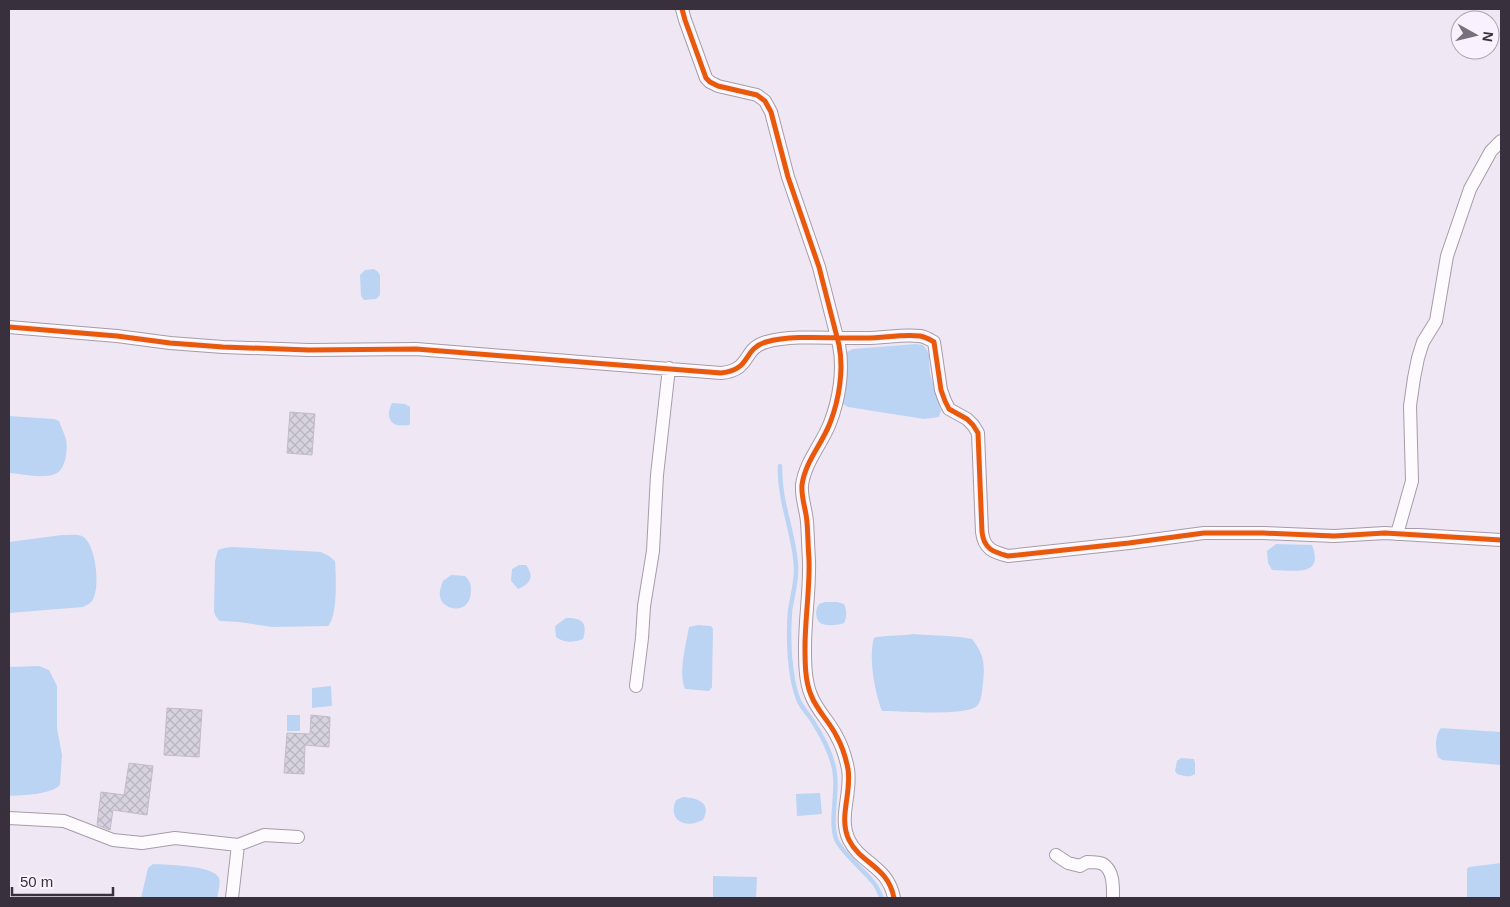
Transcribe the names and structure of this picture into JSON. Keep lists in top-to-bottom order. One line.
{"scale_bar":"50 m","north":"right"}
